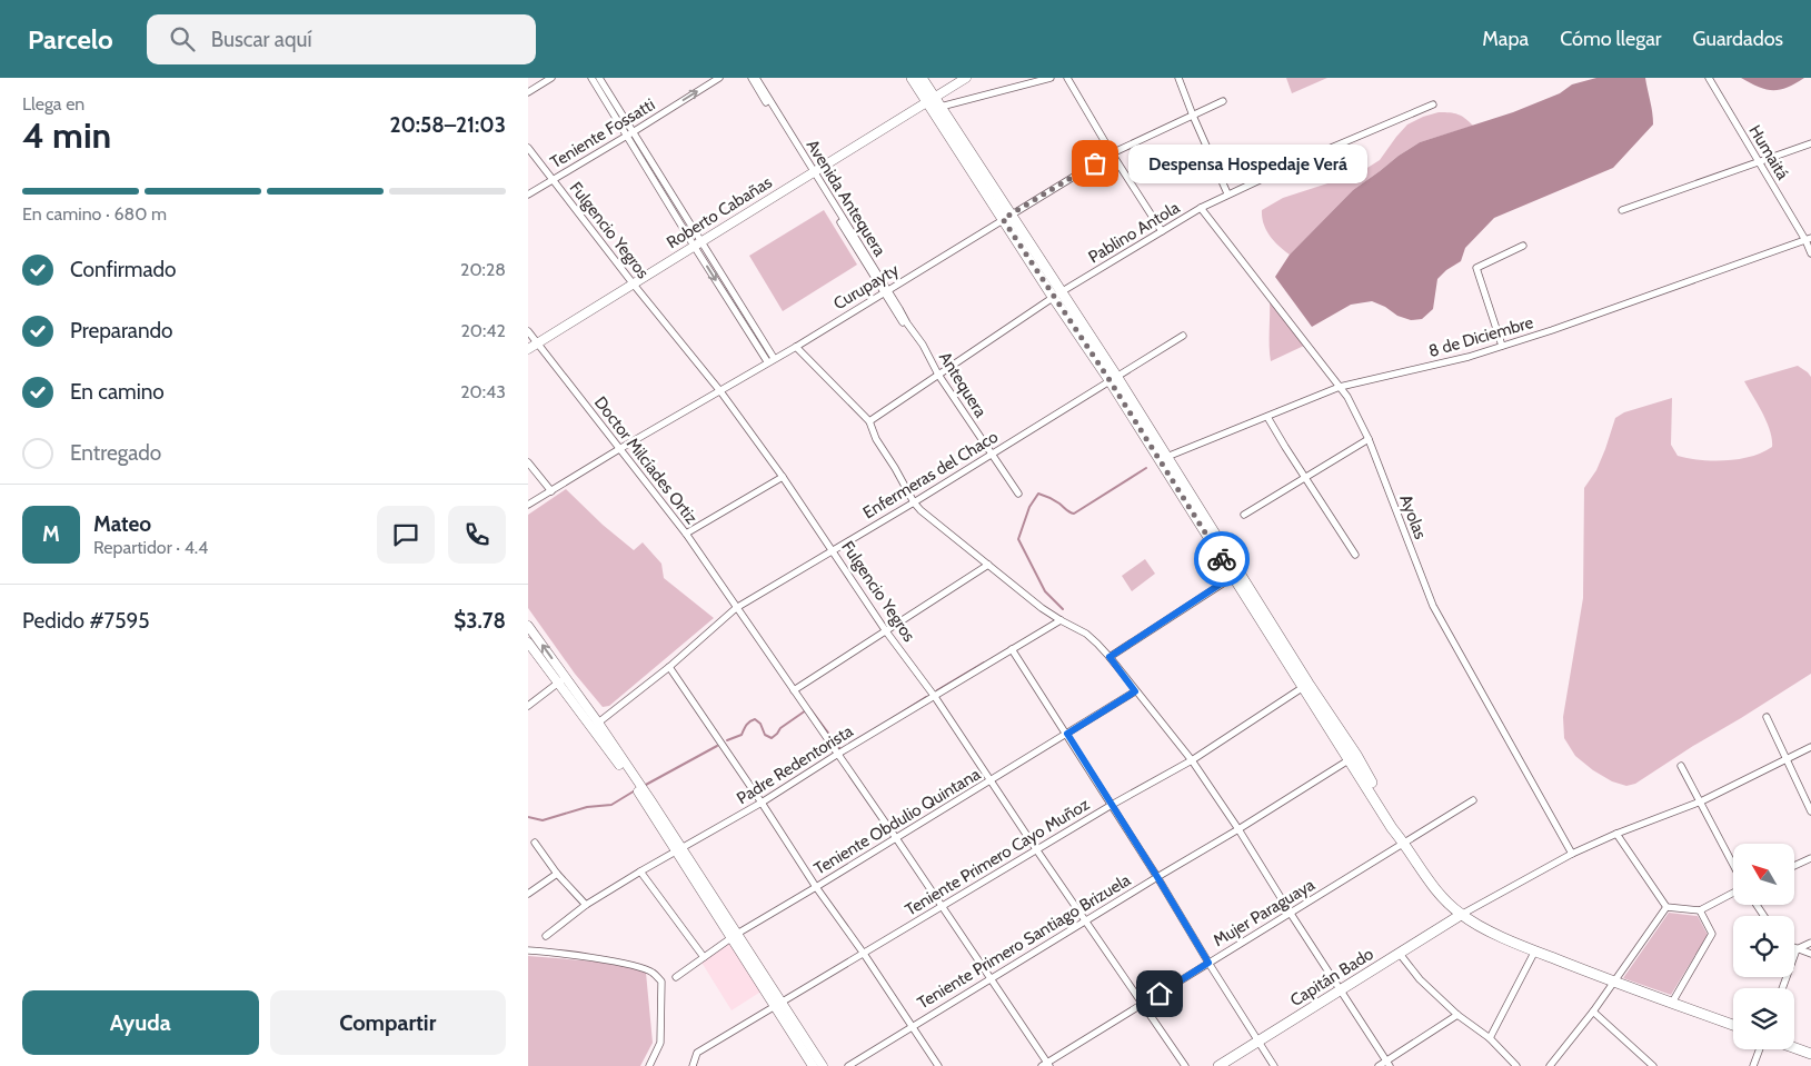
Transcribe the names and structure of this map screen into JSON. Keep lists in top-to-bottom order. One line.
{"streets":{"main road":["Roberto Cabañas","Capitán Bado"],"street":["Teniente Fossatti","Humaitá","Avenida Antequera","Fulgencio Yegros","Pablino Antola","Curupayty","8 de Diciembre","Antequera","Doctor Milcíades Ortiz","Enfermeras del Chaco","Ayolas","Padre Redentorista","Teniente Obdulio Quintana","Teniente Primero Cayo Muñoz","Mujer Paraguaya","Teniente Primero Santiago Brizuela"]},"crossings":[["Teniente Fossatti","Fulgencio Yegros"],["Humaitá","8 de Diciembre"],["Avenida Antequera","Roberto Cabañas"],["Avenida Antequera","Curupayty"],["Avenida Antequera","Antequera"],["Roberto Cabañas","Fulgencio Yegros"],["Roberto Cabañas","Doctor Milcíades Ortiz"],["Fulgencio Yegros","Curupayty"],["Fulgencio Yegros","Enfermeras del Chaco"],["Fulgencio Yegros","Padre Redentorista"],["Fulgencio Yegros","Teniente Obdulio Quintana"],["Fulgencio Yegros","Teniente Primero Cayo Muñoz"],["Fulgencio Yegros","Mujer Paraguaya"],["Fulgencio Yegros","Teniente Primero Santiago Brizuela"],["Pablino Antola","Antequera"],["Pablino Antola","Ayolas"],["Curupayty","Doctor Milcíades Ortiz"],["8 de Diciembre","Ayolas"],["Antequera","Enfermeras del Chaco"],["Doctor Milcíades Ortiz","Enfermeras del Chaco"],["Doctor Milcíades Ortiz","Padre Redentorista"],["Doctor Milcíades Ortiz","Teniente Obdulio Quintana"],["Doctor Milcíades Ortiz","Teniente Primero Cayo Muñoz"],["Doctor Milcíades Ortiz","Mujer Paraguaya"],["Doctor Milcíades Ortiz","Teniente Primero Santiago Brizuela"]],"one_way":["Teniente Fossatti"],"places":["Despensa Hospedaje Verá"],"north":"top left","page":{"header":"Parcelo","search":"Buscar aquí","nav":["Mapa","Cómo llegar","Guardados"],"heading":["4 min","Llega en","20:58–21:03"],"panel":["Mateo","Repartidor · 4.4","Pedido #7595","$3.78"],"bubble":"Despensa Hospedaje Verá","bar":"En camino · 680 m","list":[["Confirmado","20:28"],["Preparando","20:42"],["En camino","20:43"],"Entregado"],"round":"M","buttons":["Ayuda","Compartir"]}}
